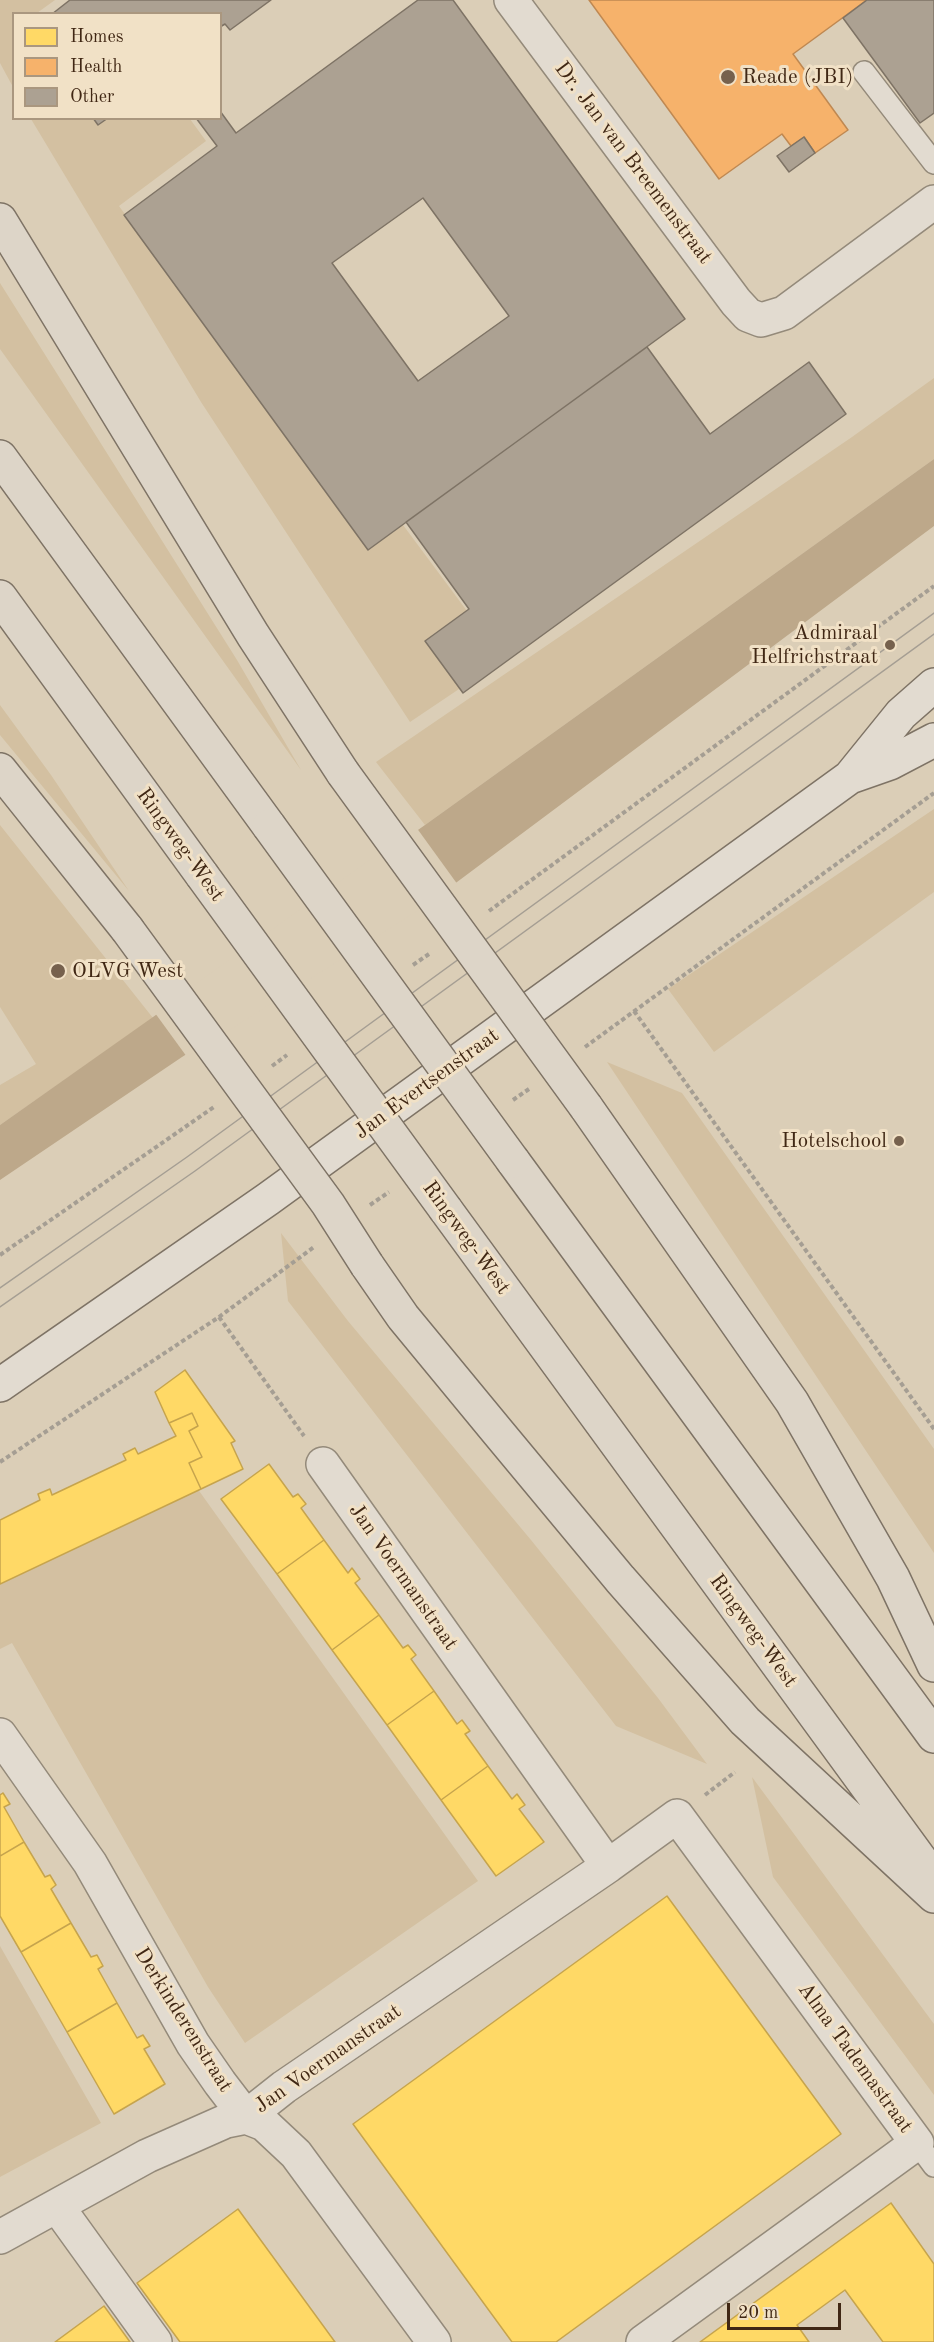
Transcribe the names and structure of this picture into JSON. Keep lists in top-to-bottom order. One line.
{"streets":{"highway":["Ringweg-West"],"street":["Dr. Jan van Breemenstraat","Jan Evertsenstraat","Jan Voermanstraat","Derkinderenstraat","Alma Tademastraat"]},"crossings":[["Jan Voermanstraat","Derkinderenstraat"],["Jan Voermanstraat","Alma Tademastraat"]],"places":["Reade (JBI)","Admiraal Helfrichstraat","OLVG West","Hotelschool"],"legend":["Homes","Health","Other"],"scale_bar":"20 m"}
